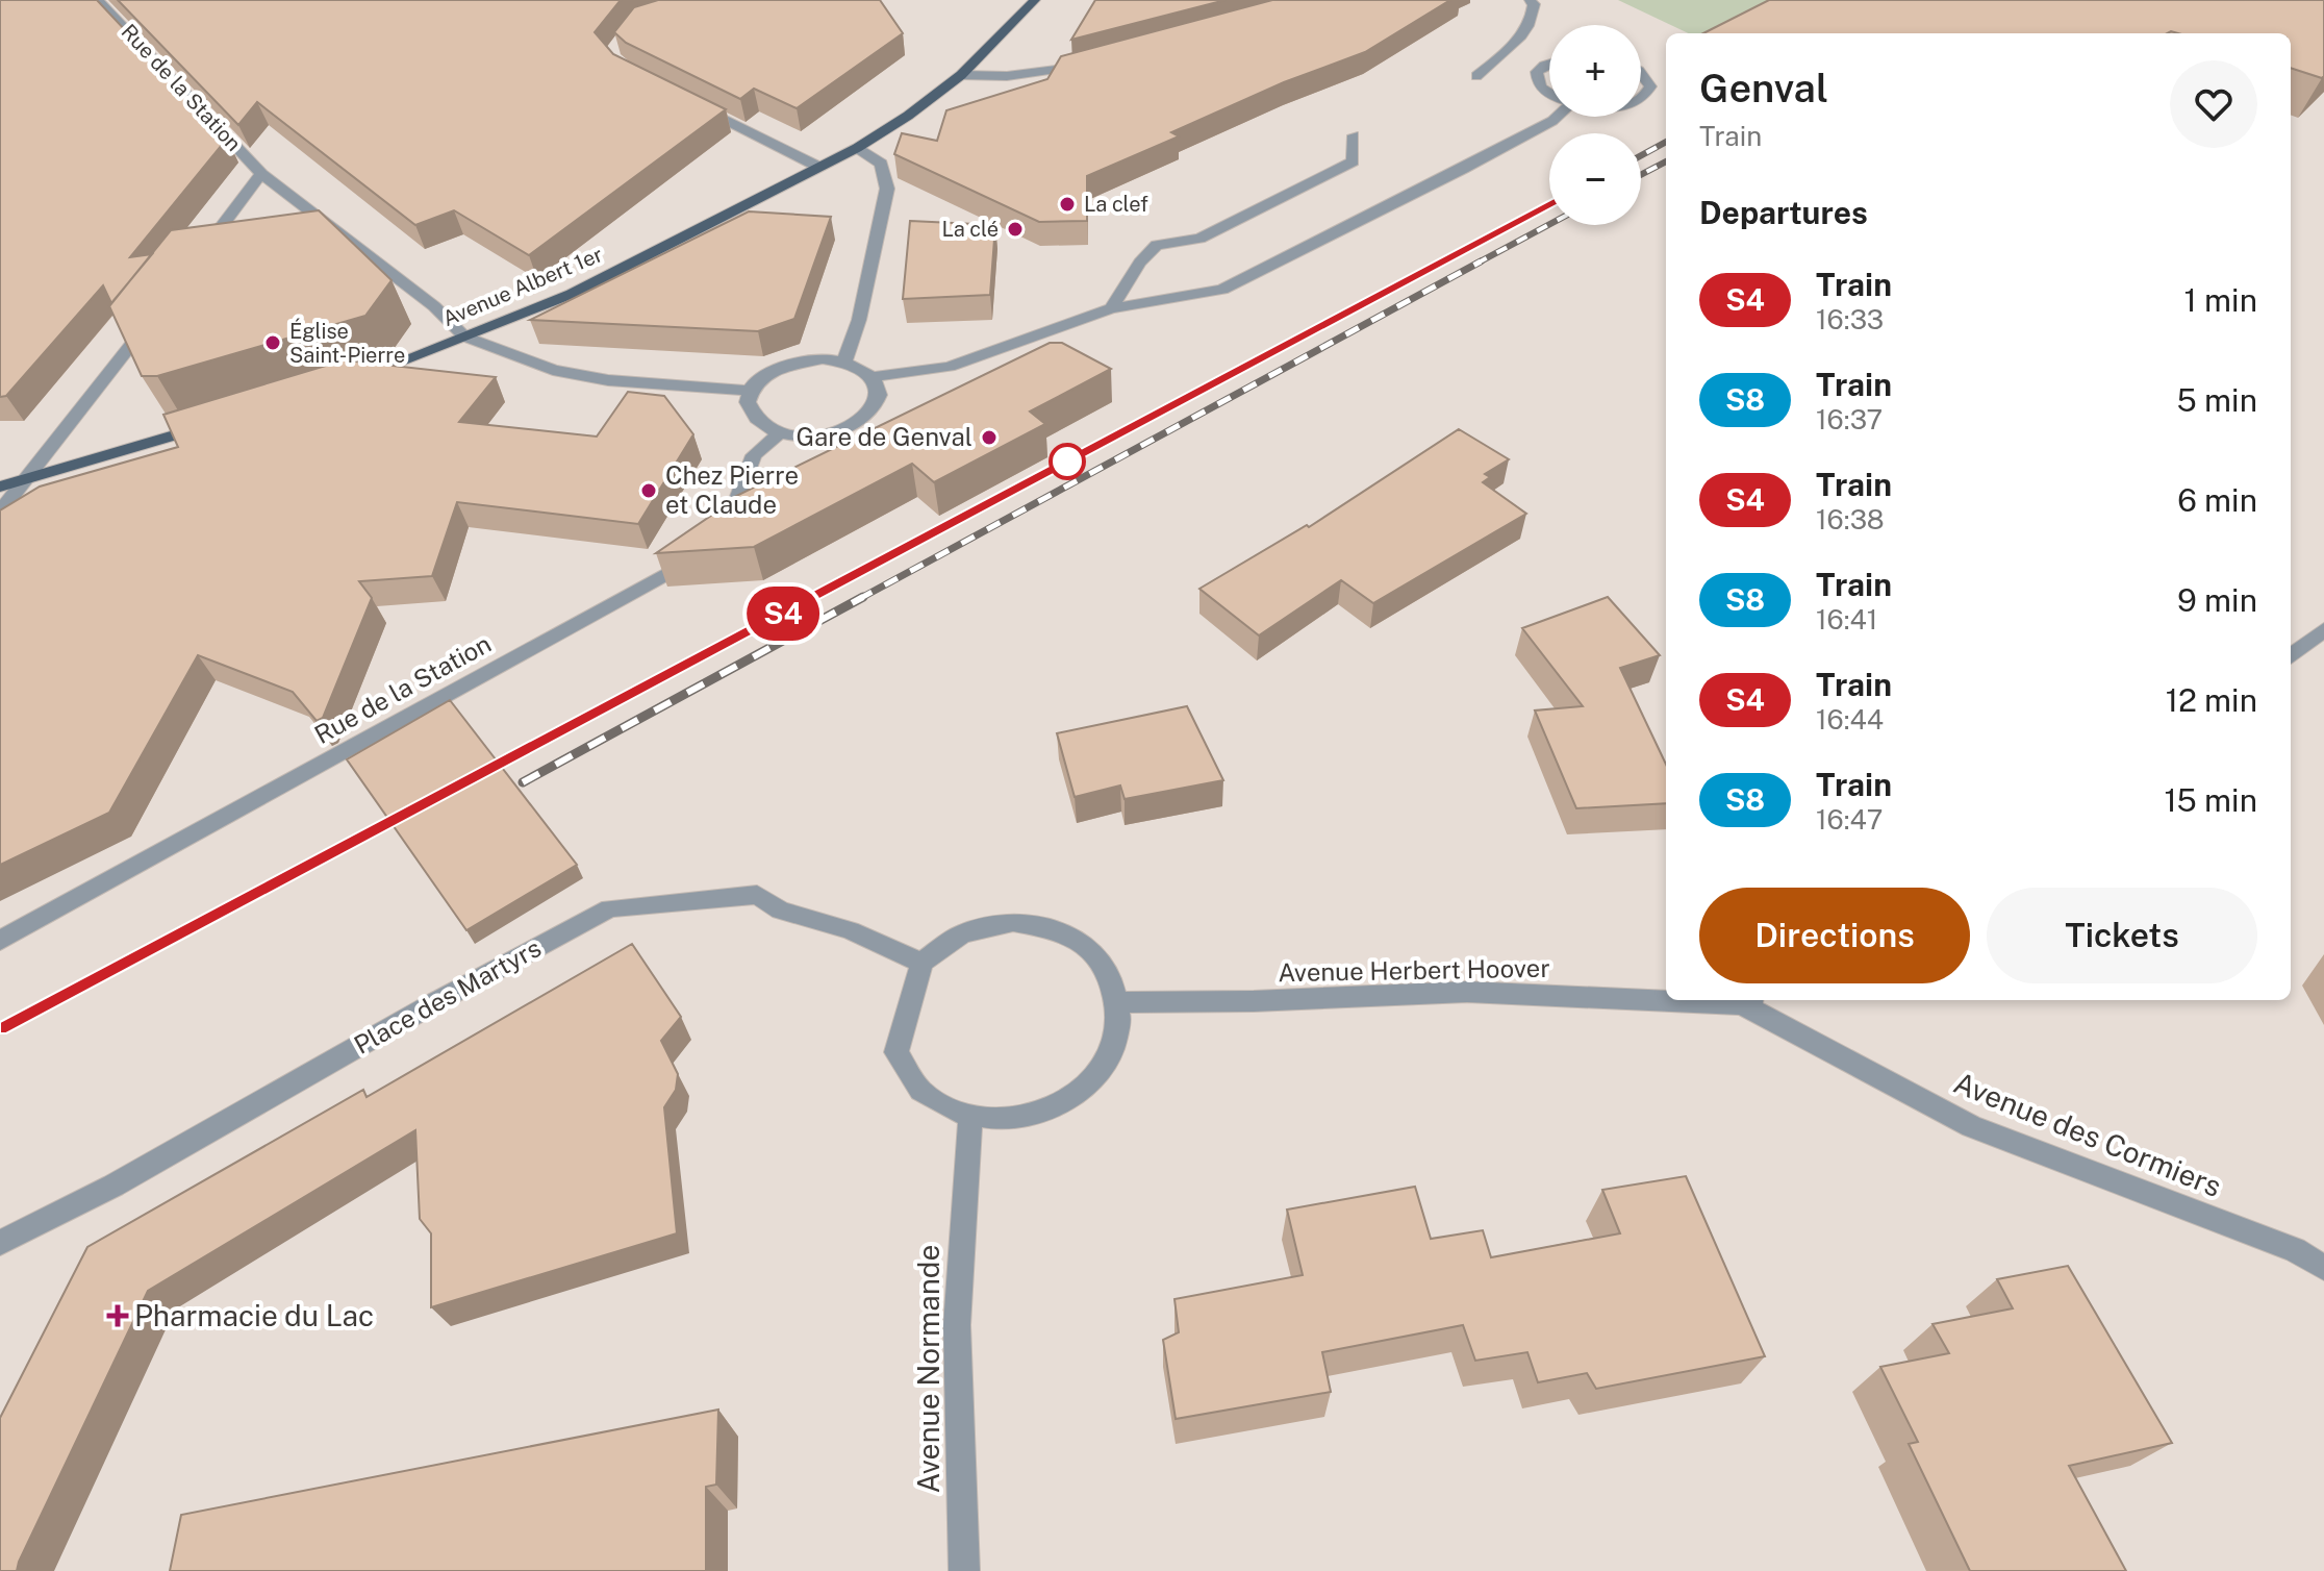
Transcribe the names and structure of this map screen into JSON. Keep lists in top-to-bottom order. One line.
{"streets":{"main road":["Avenue Albert 1er"],"street":["Rue de la Station","Avenue Herbert Hoover","Place des Martyrs","Avenue des Cormiers","Avenue Normande"]},"crossings":[["Rue de la Station","Avenue Albert 1er"],["Avenue Herbert Hoover","Place des Martyrs"],["Avenue Herbert Hoover","Avenue Normande"],["Place des Martyrs","Avenue Normande"]],"places":{"other":["La clef","La clé","Église Saint-Pierre","Gare de Genval","Chez Pierre et Claude"],"health":["Pharmacie du Lac"]},"page":{"on_map":"S4","map_buttons":["+","−"],"heading":[["Genval","Train"],"Departures"],"list":[{"mark":"S4","name":"Train","note":"16:33","value":"1 min"},{"mark":"S8","name":"Train","note":"16:37","value":"5 min"},{"mark":"S4","name":"Train","note":"16:38","value":"6 min"},{"mark":"S8","name":"Train","note":"16:41","value":"9 min"},{"mark":"S4","name":"Train","note":"16:44","value":"12 min"},{"mark":"S8","name":"Train","note":"16:47","value":"15 min"}],"buttons":["Directions","Tickets"]}}
